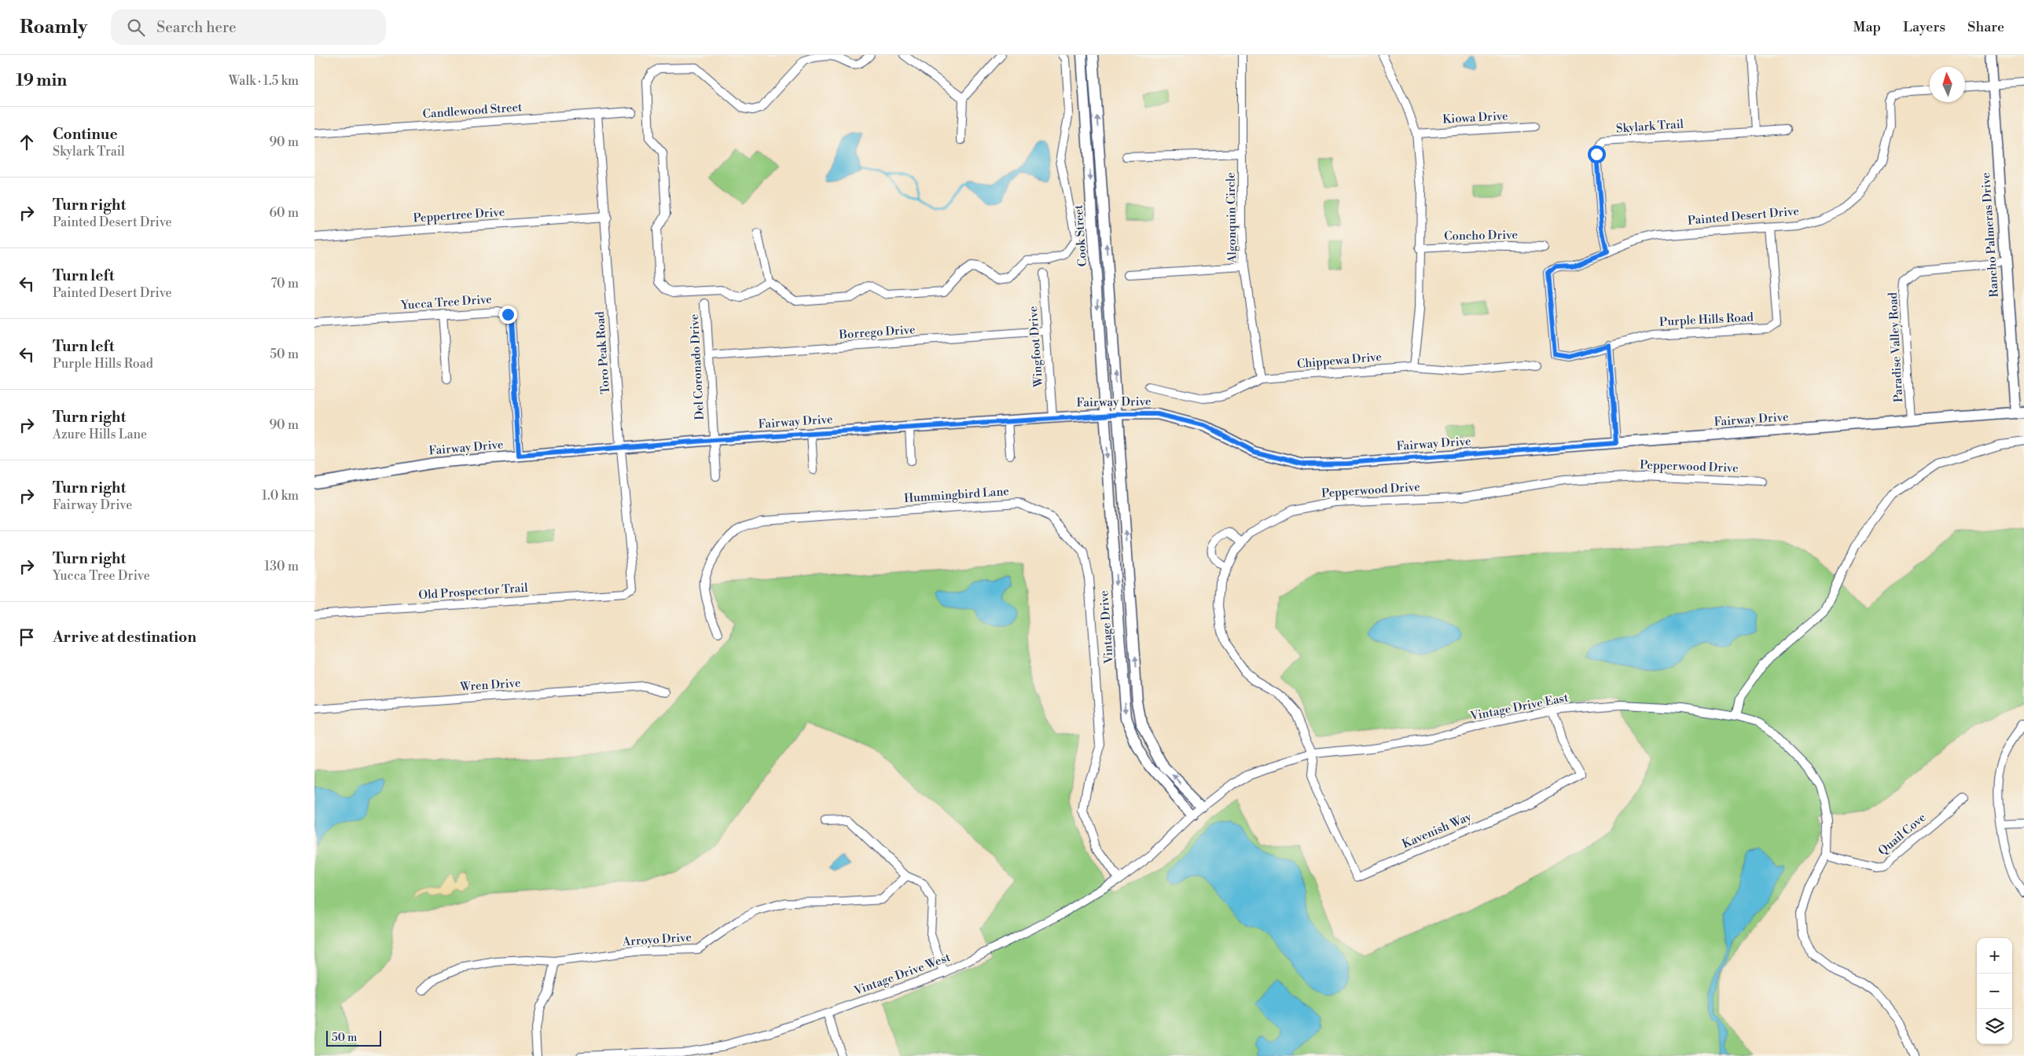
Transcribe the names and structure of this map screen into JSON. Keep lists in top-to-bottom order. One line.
{"streets":{"street":["Candlewood Street","Kiowa Drive","Skylark Trail","Peppertree Drive","Painted Desert Drive","Algonquin Circle","Rancho Palmeras Drive","Cook Street","Concho Drive","Yucca Tree Drive","Purple Hills Road","Borrego Drive","Wingfoot Drive","Paradise Valley Road","Toro Peak Road","Chippewa Drive","Del Coronado Drive","Fairway Drive","Pepperwood Drive","Hummingbird Lane","Old Prospector Trail","Vintage Drive","Wren Drive","Vintage Drive East","Kavenish Way","Quail Cove","Arroyo Drive","Vintage Drive West"]},"crossings":[["Candlewood Street","Toro Peak Road"],["Skylark Trail","Painted Desert Drive"],["Peppertree Drive","Toro Peak Road"],["Painted Desert Drive","Purple Hills Road"],["Algonquin Circle","Chippewa Drive"],["Rancho Palmeras Drive","Paradise Valley Road"],["Rancho Palmeras Drive","Fairway Drive"],["Cook Street","Fairway Drive"],["Cook Street","Vintage Drive"],["Yucca Tree Drive","Fairway Drive"],["Borrego Drive","Wingfoot Drive"],["Borrego Drive","Del Coronado Drive"],["Wingfoot Drive","Fairway Drive"],["Paradise Valley Road","Fairway Drive"],["Toro Peak Road","Fairway Drive"],["Toro Peak Road","Old Prospector Trail"],["Del Coronado Drive","Fairway Drive"],["Fairway Drive","Vintage Drive"],["Pepperwood Drive","Vintage Drive East"],["Pepperwood Drive","Kavenish Way"],["Hummingbird Lane","Vintage Drive West"],["Vintage Drive","Vintage Drive East"],["Vintage Drive","Vintage Drive West"],["Vintage Drive East","Kavenish Way"],["Vintage Drive East","Quail Cove"],["Vintage Drive East","Vintage Drive West"]],"scale_bar":"50 m","north":"top","page":{"header":"Roamly","search":"Search here","nav":["Map","Layers","Share"],"heading":["19 min","Walk · 1.5 km"],"list":[["Continue","Skylark Trail","90 m"],["Turn right","Painted Desert Drive","60 m"],["Turn left","Painted Desert Drive","70 m"],["Turn left","Purple Hills Road","50 m"],["Turn right","Azure Hills Lane","90 m"],["Turn right","Fairway Drive","1.0 km"],["Turn right","Yucca Tree Drive","130 m"],"Arrive at destination"],"map_buttons":["+","−"],"scale":"50 m"}}
